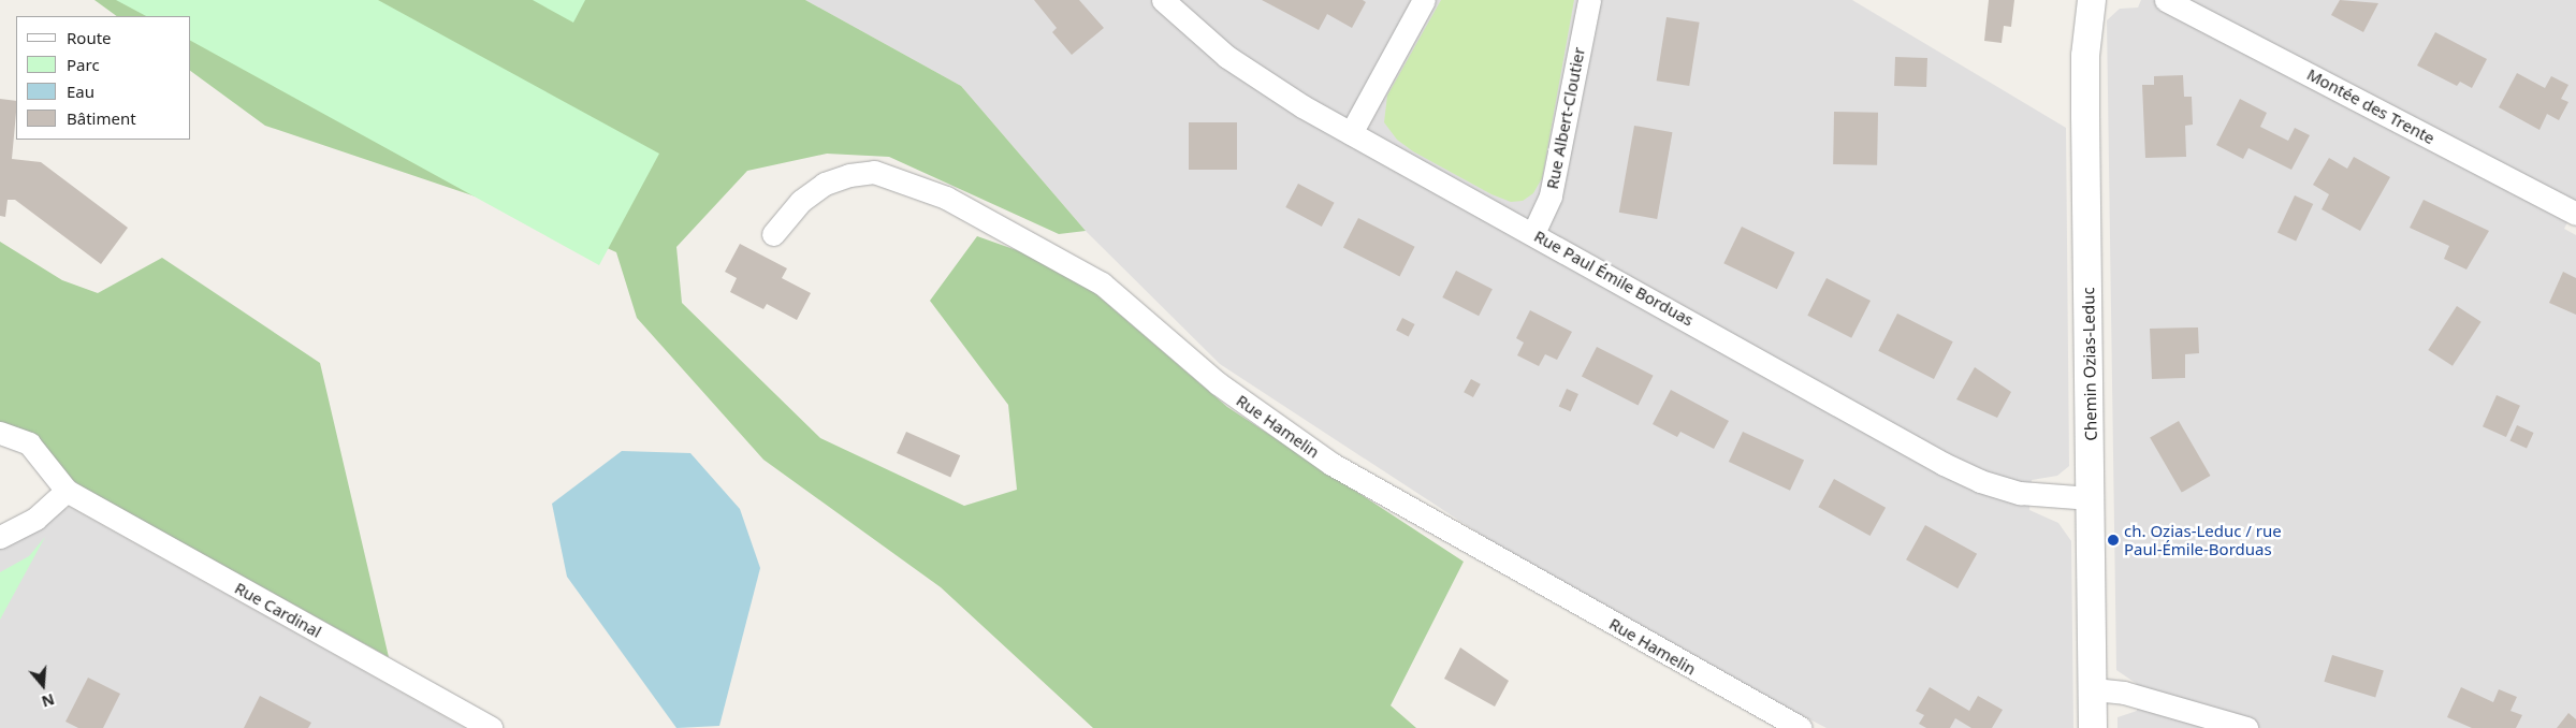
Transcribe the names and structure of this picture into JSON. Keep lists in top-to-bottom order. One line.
{"streets":{"street":["Montée des Trente","Rue Albert-Cloutier","Rue Paul Émile Borduas","Chemin Ozias-Leduc","Rue Hamelin","Rue Cardinal"]},"crossings":[["Rue Albert-Cloutier","Rue Paul Émile Borduas"],["Rue Paul Émile Borduas","Chemin Ozias-Leduc"]],"places":["ch. Ozias-Leduc / rue Paul-Émile-Borduas"],"legend":["Route","Parc","Eau","Bâtiment"],"north":"bottom"}
